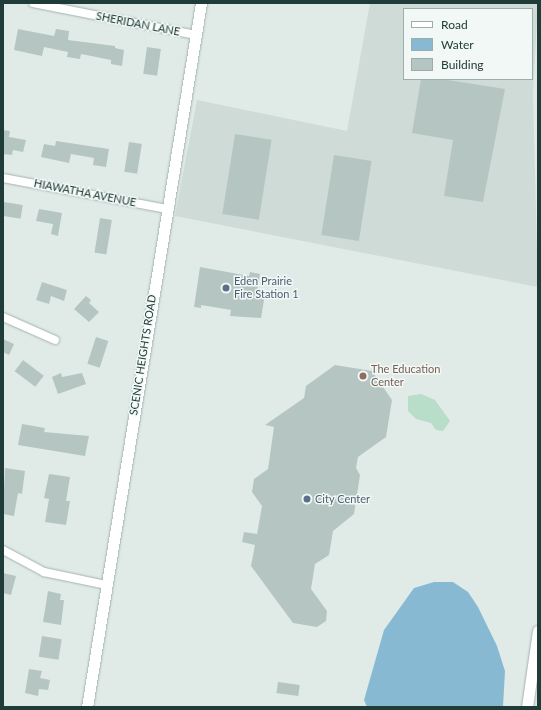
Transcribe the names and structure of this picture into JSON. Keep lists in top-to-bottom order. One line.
{"streets":{"street":["SHERIDAN LANE","HIAWATHA AVENUE","SCENIC HEIGHTS ROAD"]},"crossings":[["SHERIDAN LANE","SCENIC HEIGHTS ROAD"],["HIAWATHA AVENUE","SCENIC HEIGHTS ROAD"]],"places":["Eden Prairie Fire Station 1","The Education Center","City Center"],"legend":["Road","Water","Building"]}
